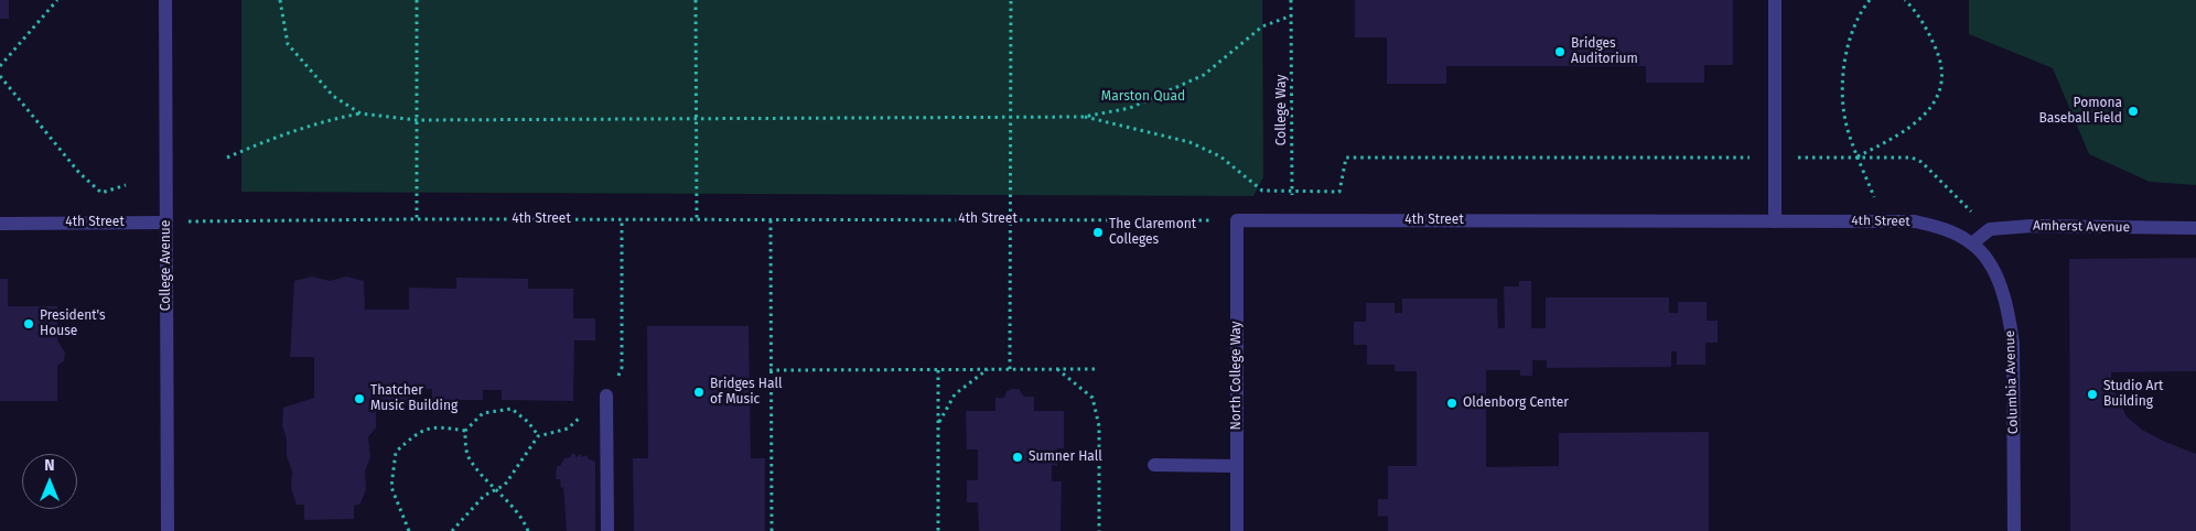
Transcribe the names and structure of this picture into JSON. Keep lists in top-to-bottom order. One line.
{"streets":{"street":["4th Street","Amherst Avenue","College Avenue","North College Way","Columbia Avenue"],"path":["College Way"]},"crossings":[["College Way","4th Street"],["4th Street","College Avenue"],["4th Street","North College Way"],["4th Street","Columbia Avenue"]],"parks":["Marston Quad"],"places":["Bridges Auditorium","Pomona Baseball Field","The Claremont Colleges","President's House","Bridges Hall of Music","Studio Art Building","Thatcher Music Building","Oldenborg Center","Sumner Hall"],"north":"top"}
